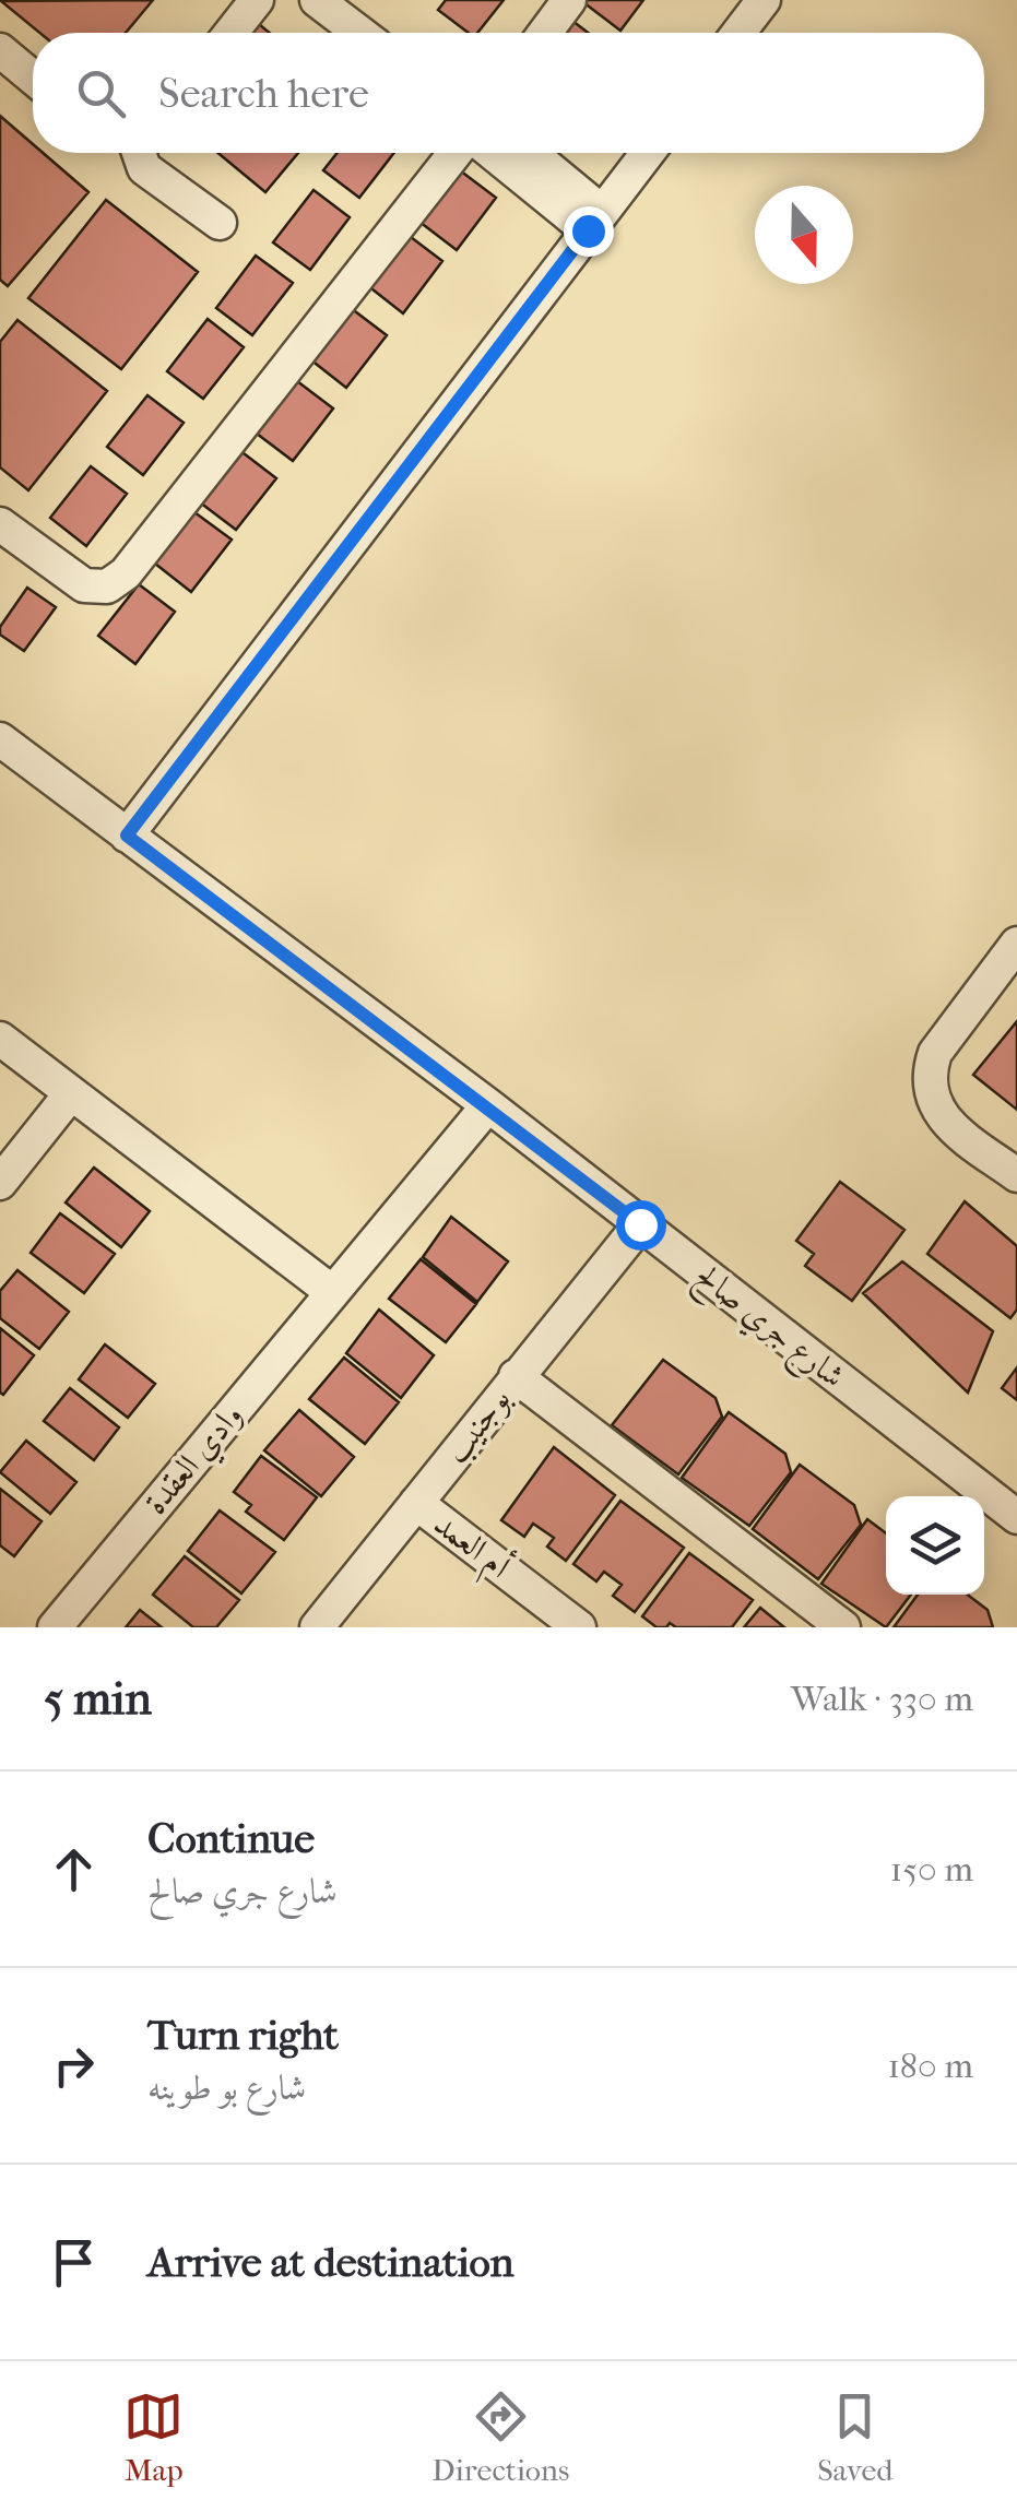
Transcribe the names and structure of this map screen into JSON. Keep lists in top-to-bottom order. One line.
{"streets":{"street":["شارع جري صالح","بوجنيب","وادي العقدة","أم العمد"]},"crossings":[["شارع جري صالح","بوجنيب"],["شارع جري صالح","وادي العقدة"],["بوجنيب","أم العمد"]],"north":"bottom","page":{"search":"Search here","heading":["5 min","Walk · 330 m"],"list":[["Continue","شارع جري صالح","150 m"],["Turn right","شارع بو طوينه","180 m"],"Arrive at destination"],"nav":["Map","Directions","Saved"]}}
